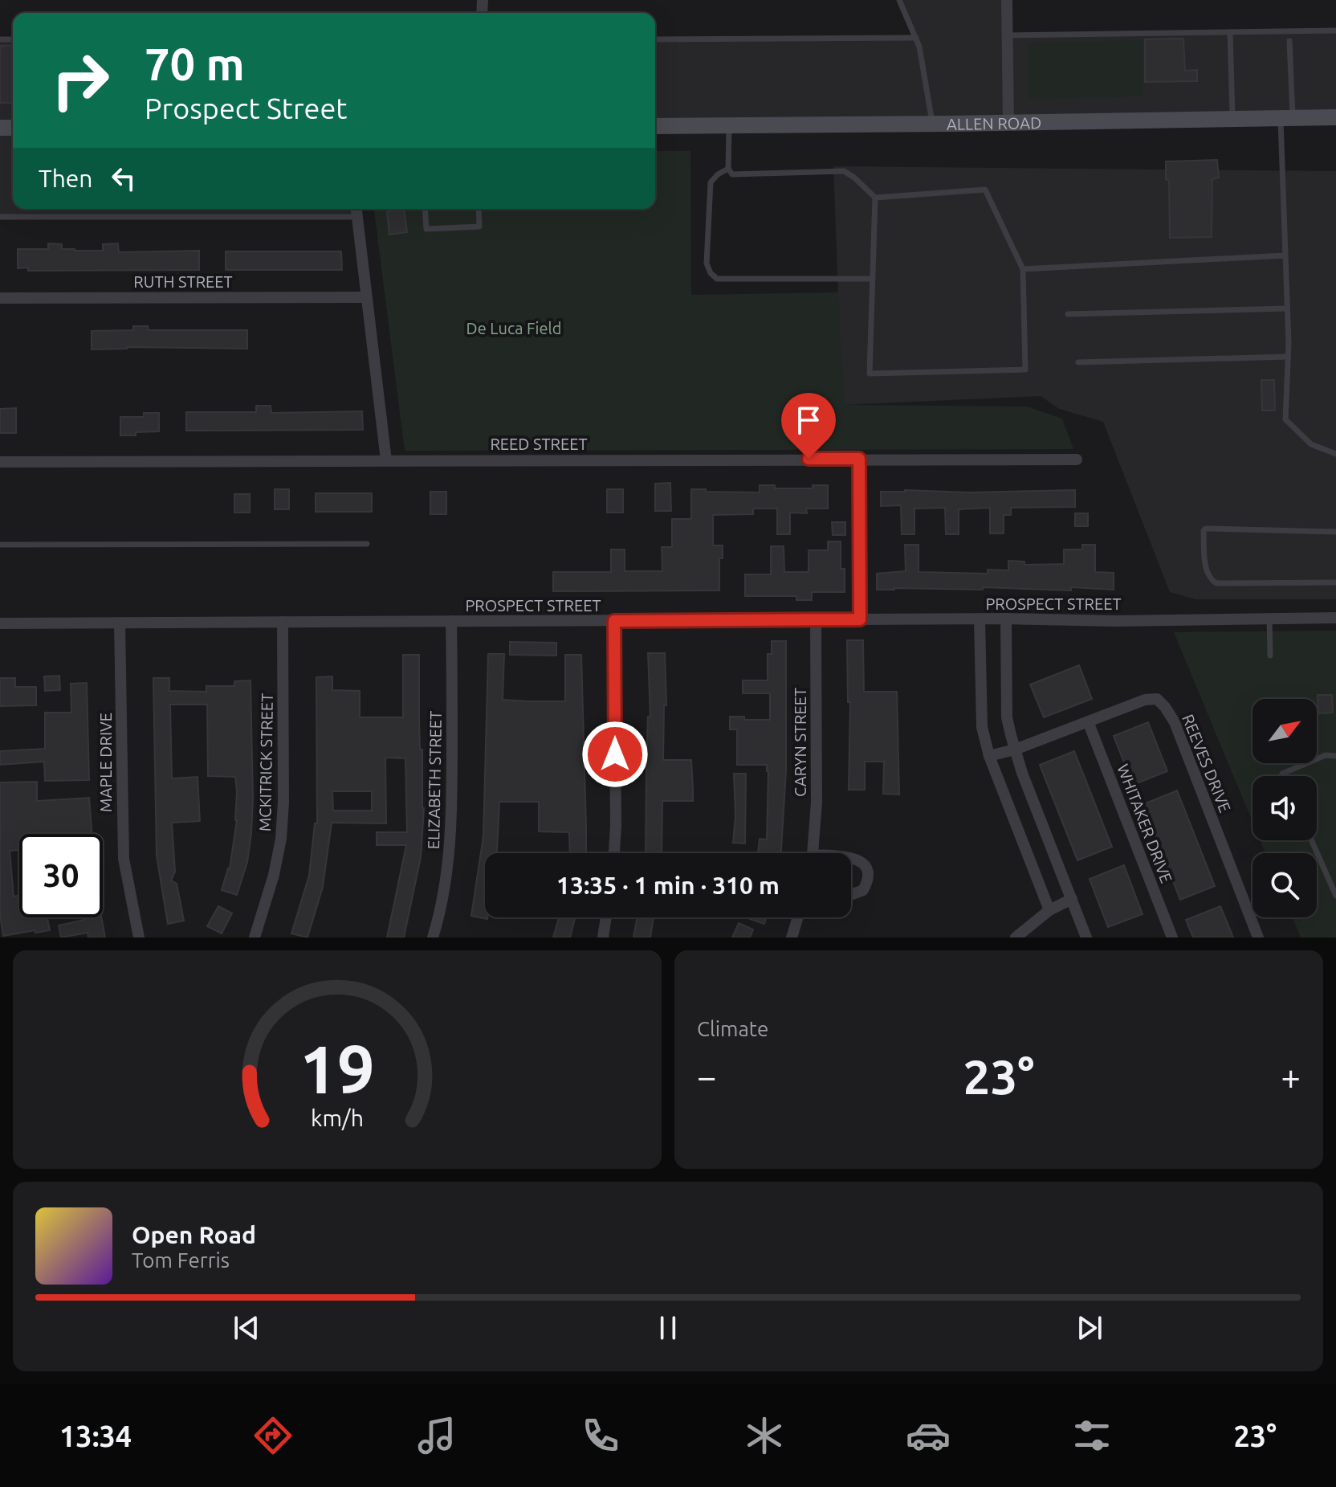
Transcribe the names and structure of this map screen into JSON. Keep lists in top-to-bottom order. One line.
{"streets":{"main road":["ALLEN ROAD"],"street":["RUTH STREET","REED STREET","PROSPECT STREET","CARYN STREET","MAPLE DRIVE","MCKITRICK STREET","REEVES DRIVE","ELIZABETH STREET","WHITAKER DRIVE"]},"crossings":[["PROSPECT STREET","CARYN STREET"],["PROSPECT STREET","MAPLE DRIVE"],["PROSPECT STREET","MCKITRICK STREET"],["PROSPECT STREET","ELIZABETH STREET"],["REEVES DRIVE","WHITAKER DRIVE"]],"parks":["De Luca Field"],"north":"top right","page":{"turn":["70 m","Prospect Street"],"then":"Then","limit":"30","trip":"13:35 · 1 min · 310 m","tile":"Climate","heat":["−","23°","+"],"song":["Open Road","Tom Ferris"],"tabs":["13:34","23°"],"gauge":["19","km/h"]}}
